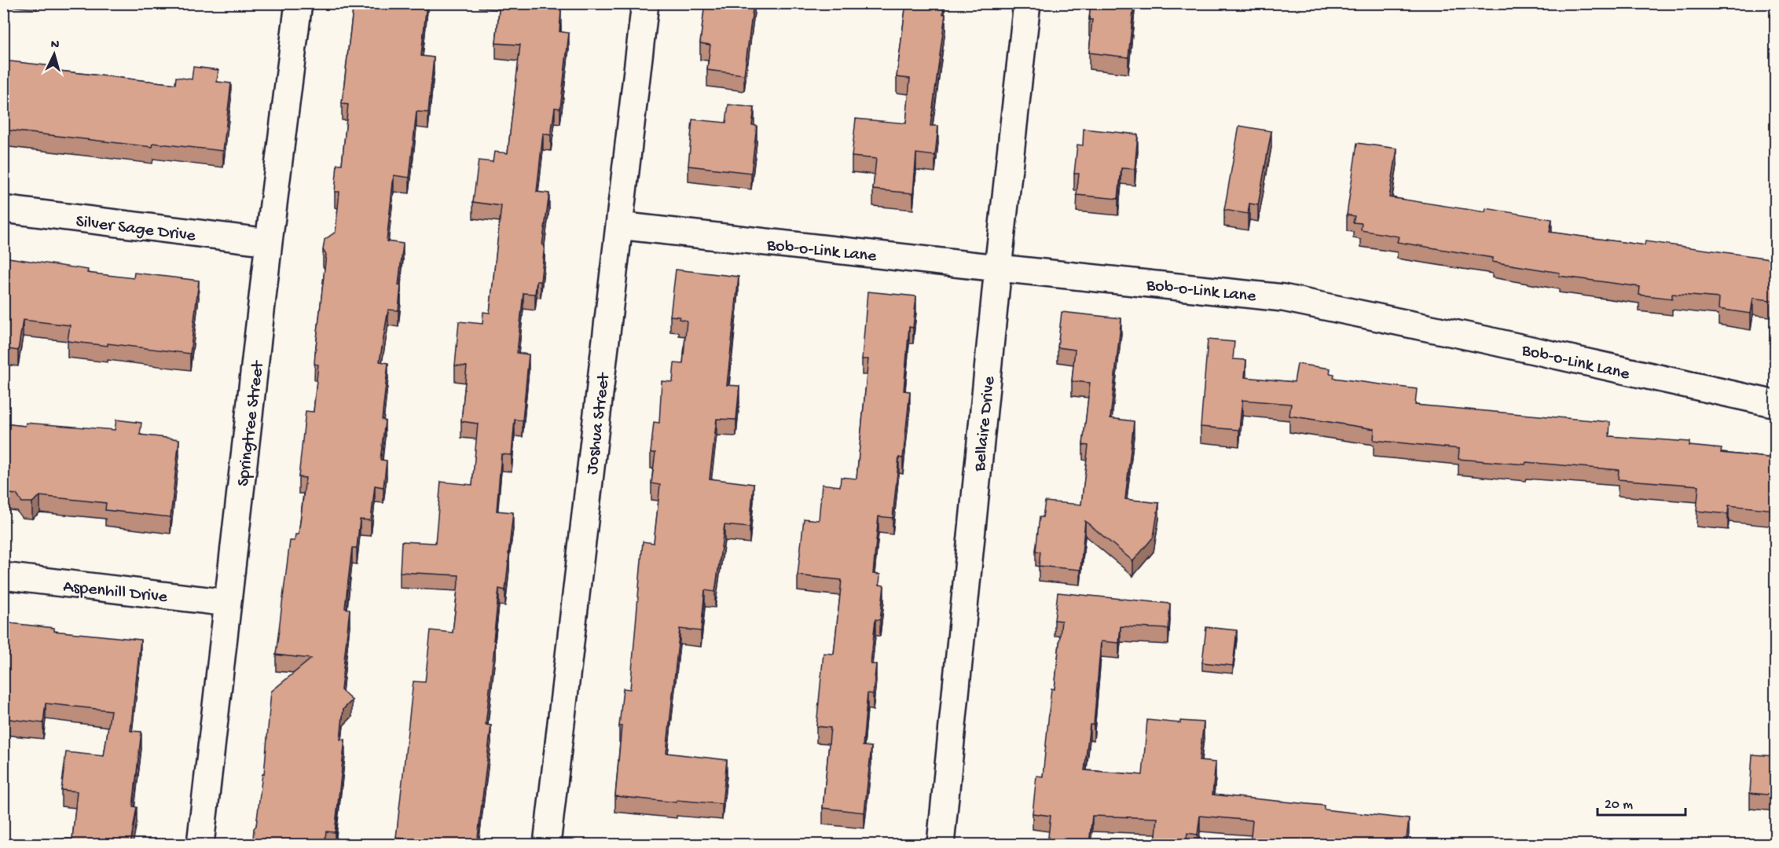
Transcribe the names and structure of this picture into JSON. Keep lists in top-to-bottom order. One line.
{"streets":{"street":["Silver Sage Drive","Bob-o-Link Lane","Springtree Street","Joshua Street","Bellaire Drive","Aspenhill Drive"]},"crossings":[["Silver Sage Drive","Springtree Street"],["Bob-o-Link Lane","Joshua Street"],["Bob-o-Link Lane","Bellaire Drive"],["Springtree Street","Aspenhill Drive"]],"scale_bar":"20 m","north":"top"}
